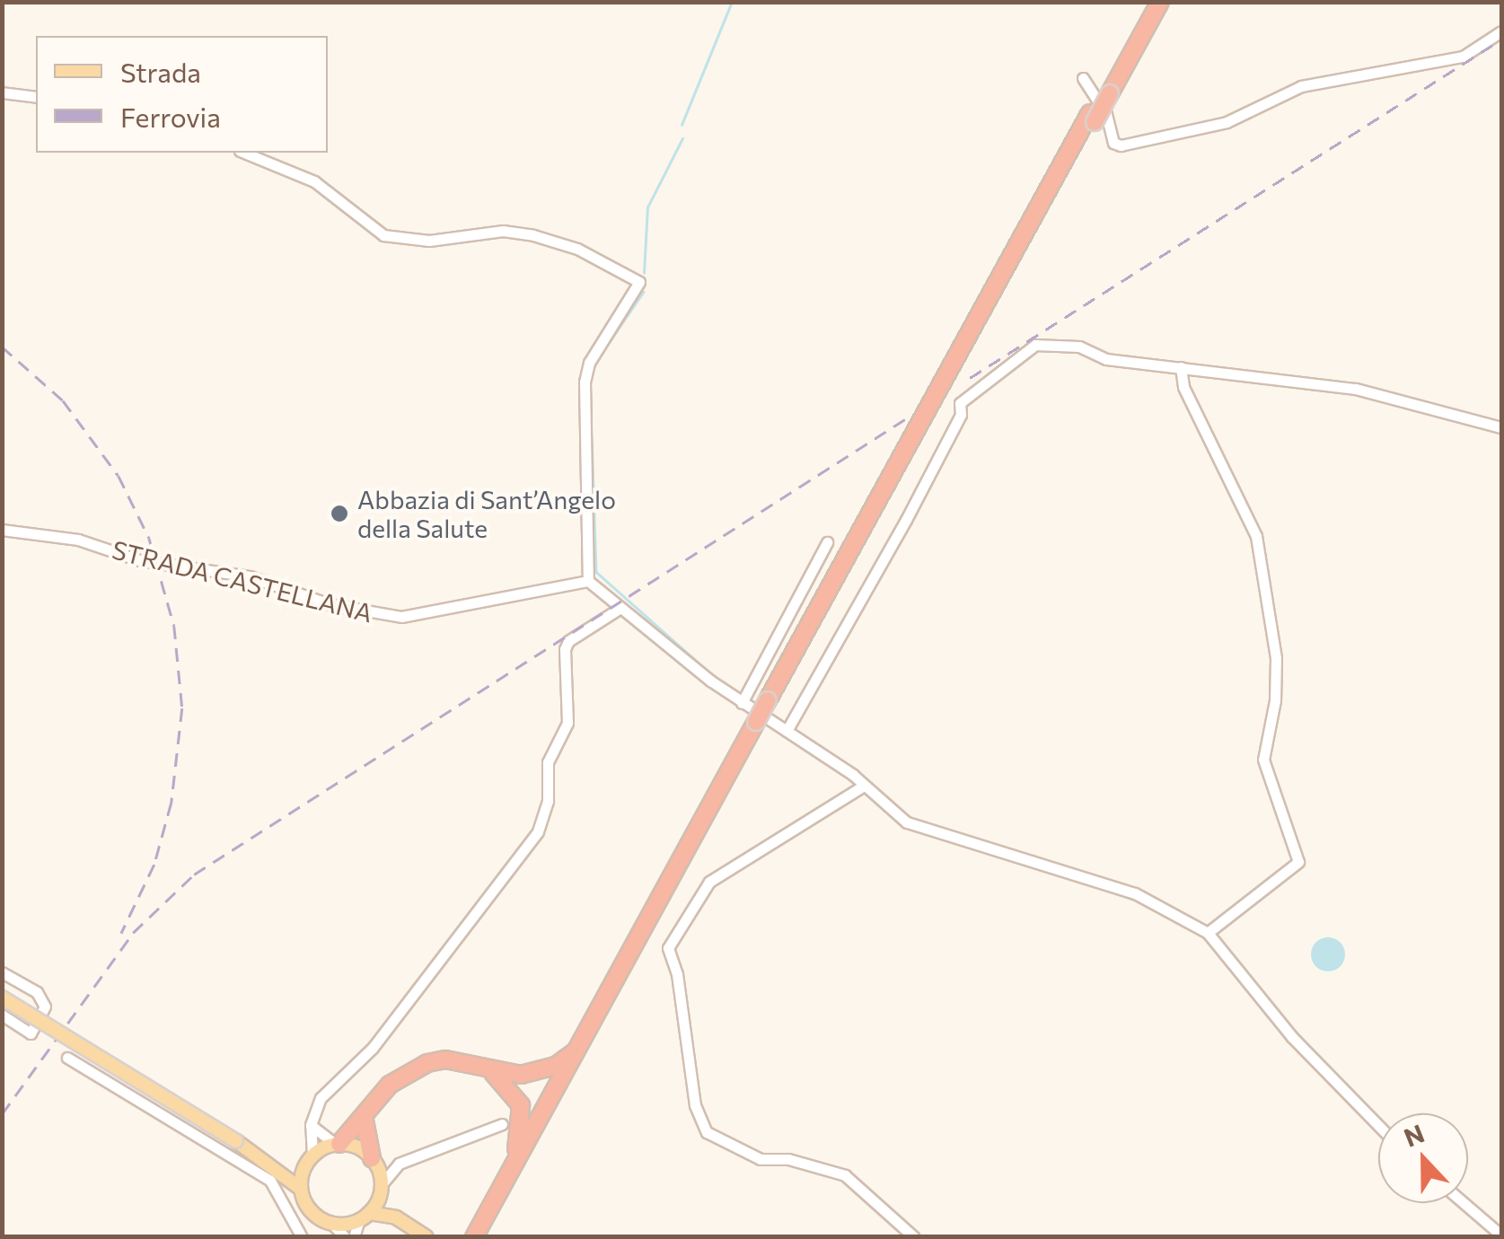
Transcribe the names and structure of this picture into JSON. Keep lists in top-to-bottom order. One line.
{"streets":{"street":["STRADA CASTELLANA"]},"places":["Abbazia di Sant’Angelo della Salute"],"legend":["Strada","Ferrovia"],"north":"top"}
